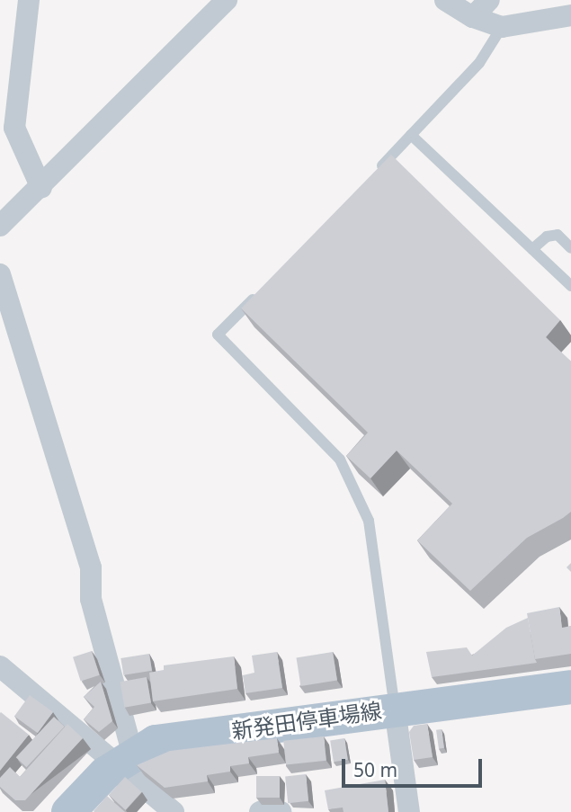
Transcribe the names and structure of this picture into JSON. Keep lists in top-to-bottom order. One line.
{"streets":{"main road":["新発田停車場線"]},"scale_bar":"50 m"}
